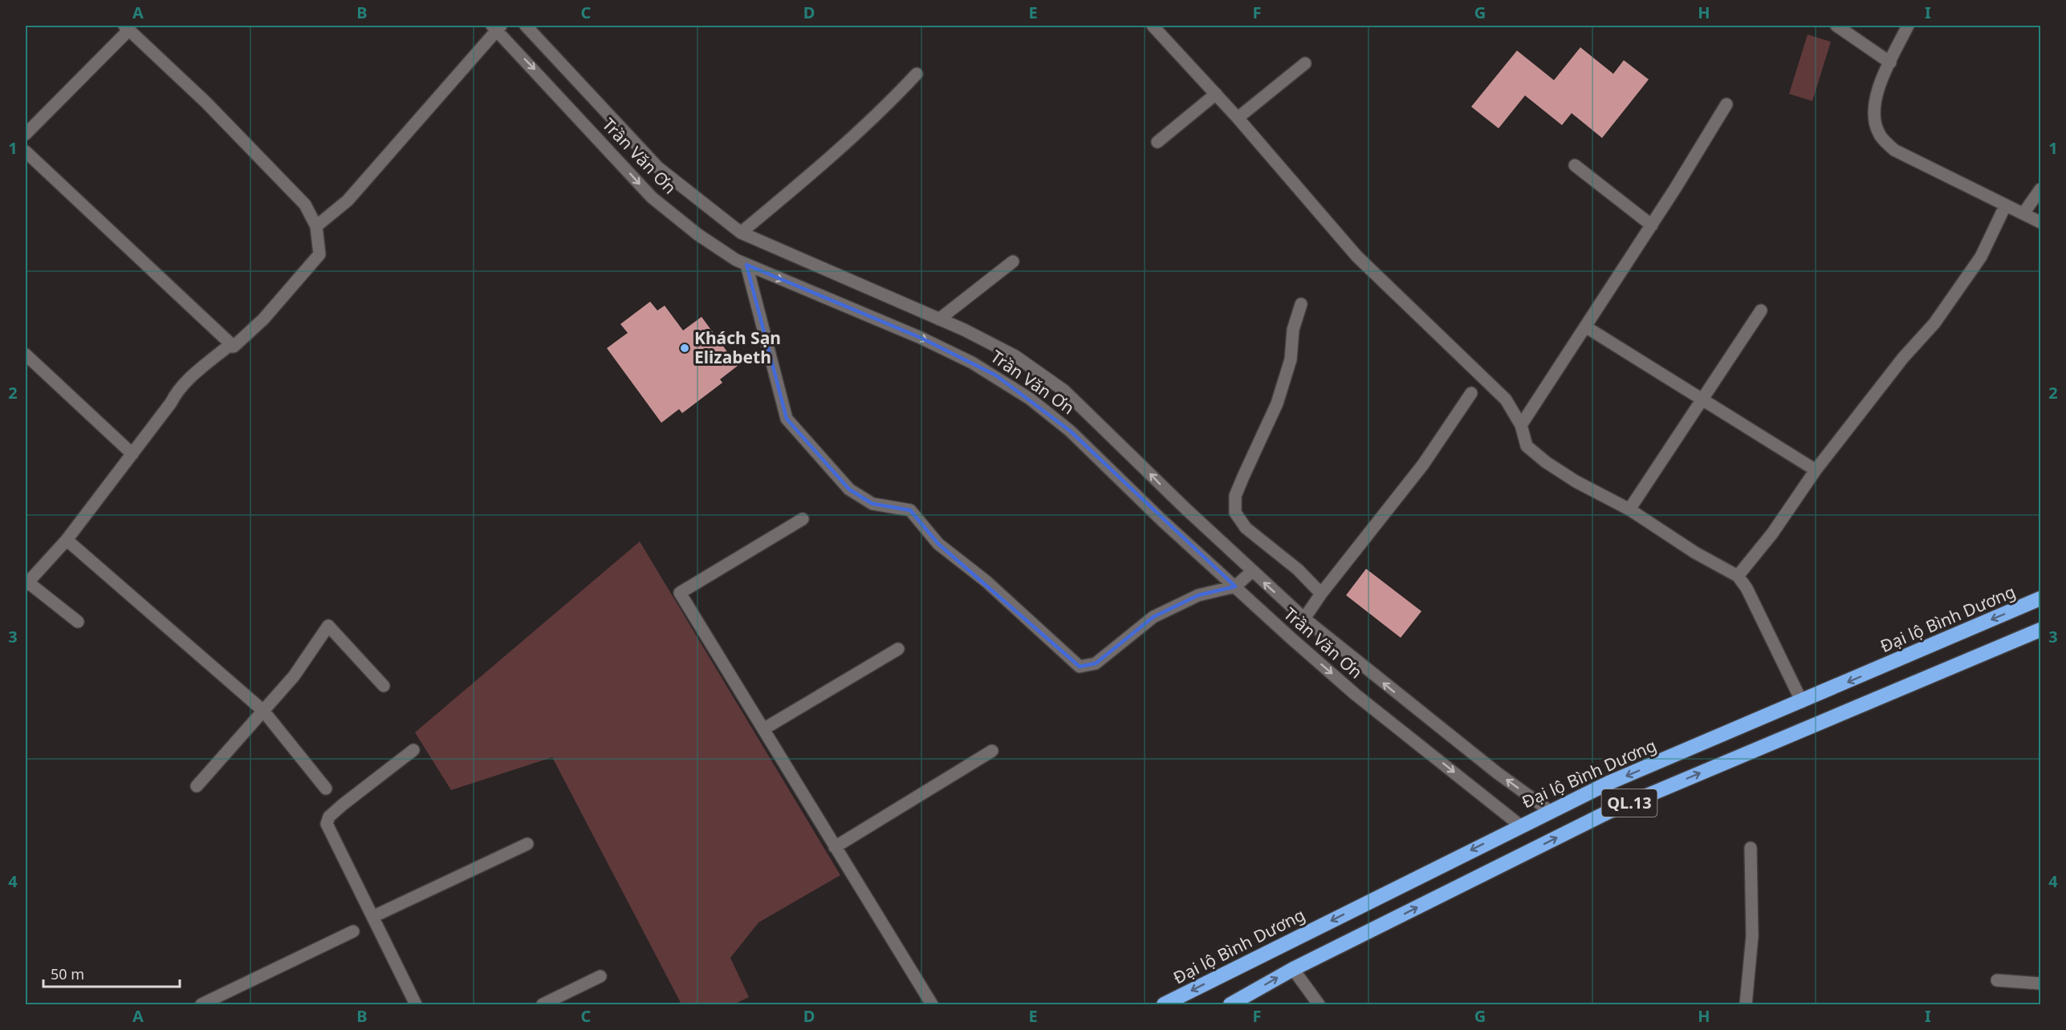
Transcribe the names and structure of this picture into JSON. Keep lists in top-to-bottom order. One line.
{"streets":{"highway":["Đại lộ Bình Dương","QL.13"],"street":["Trần Văn Ơn"]},"crossings":[["Trần Văn Ơn","Đại lộ Bình Dương"]],"places":["Khách Sạn Elizabeth"],"scale_bar":"50 m","grid":{"columns":["A","B","C","D","E","F","G","H","I"],"rows":["1","2","3","4"]}}
